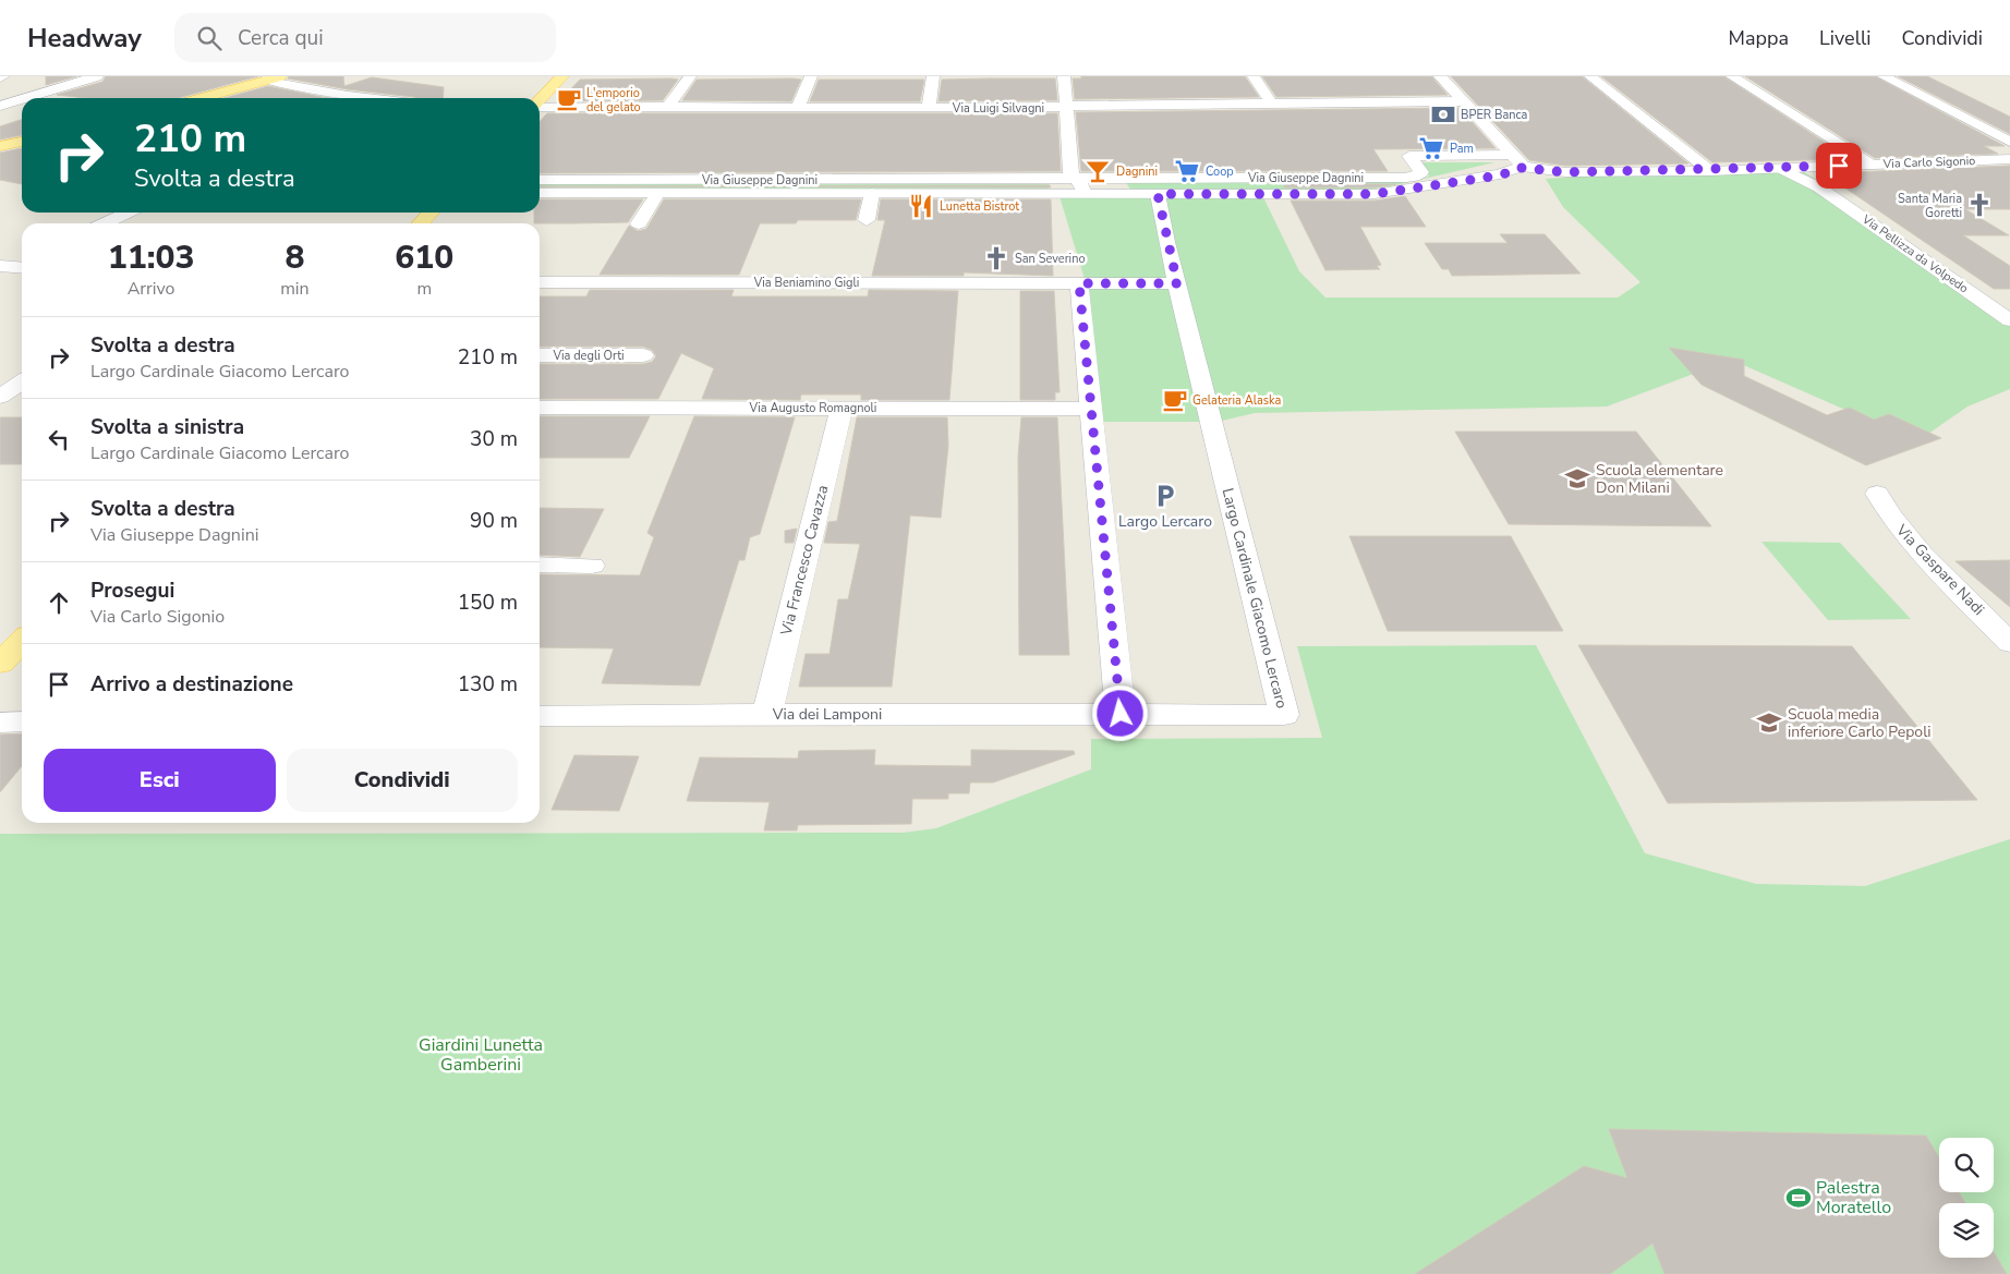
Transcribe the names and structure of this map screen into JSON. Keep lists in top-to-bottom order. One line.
{"streets":{"street":["Via Luigi Silvagni","Via Carlo Sigonio","Via Giuseppe Dagnini","Via Pellizza da Volpedo","Via Beniamino Gigli","Via degli Orti","Via Augusto Romagnoli","Via Francesco Cavazza","Via Gaspare Nadi","Largo Cardinale Giacomo Lercaro","Via dei Lamponi"]},"crossings":[["Via Carlo Sigonio","Via Giuseppe Dagnini"],["Via Carlo Sigonio","Via Pellizza da Volpedo"],["Via Giuseppe Dagnini","Largo Cardinale Giacomo Lercaro"],["Via Augusto Romagnoli","Via Francesco Cavazza"],["Via Francesco Cavazza","Via dei Lamponi"],["Largo Cardinale Giacomo Lercaro","Via dei Lamponi"]],"parks":["Giardini Lunetta Gamberini"],"places":{"cafe":["L'emporio del gelato","Gelateria Alaska"],"bank":["BPER Banca"],"supermarket":["Pam","Coop"],"bar":["Dagnini"],"church":["Santa Maria Goretti","San Severino"],"restaurant":["Lunetta Bistrot"],"school or university":["Scuola elementare Don Milani","Scuola media inferiore Carlo Pepoli"],"parking":["Largo Lercaro"],"sports":["Palestra Moratello"]},"page":{"header":"Headway","search":"Cerca qui","nav":["Mappa","Livelli","Condividi"],"turn":["210 m","Svolta a destra"],"eta":["11:03","Arrivo","8","min","610","m"],"list":[{"name":"Svolta a destra","note":"Largo Cardinale Giacomo Lercaro","value":"210 m"},{"name":"Svolta a sinistra","note":"Largo Cardinale Giacomo Lercaro","value":"30 m"},{"name":"Svolta a destra","note":"Via Giuseppe Dagnini","value":"90 m"},{"name":"Prosegui","note":"Via Carlo Sigonio","value":"150 m"},{"name":"Arrivo a destinazione","value":"130 m"}],"buttons":["Esci","Condividi"]}}
